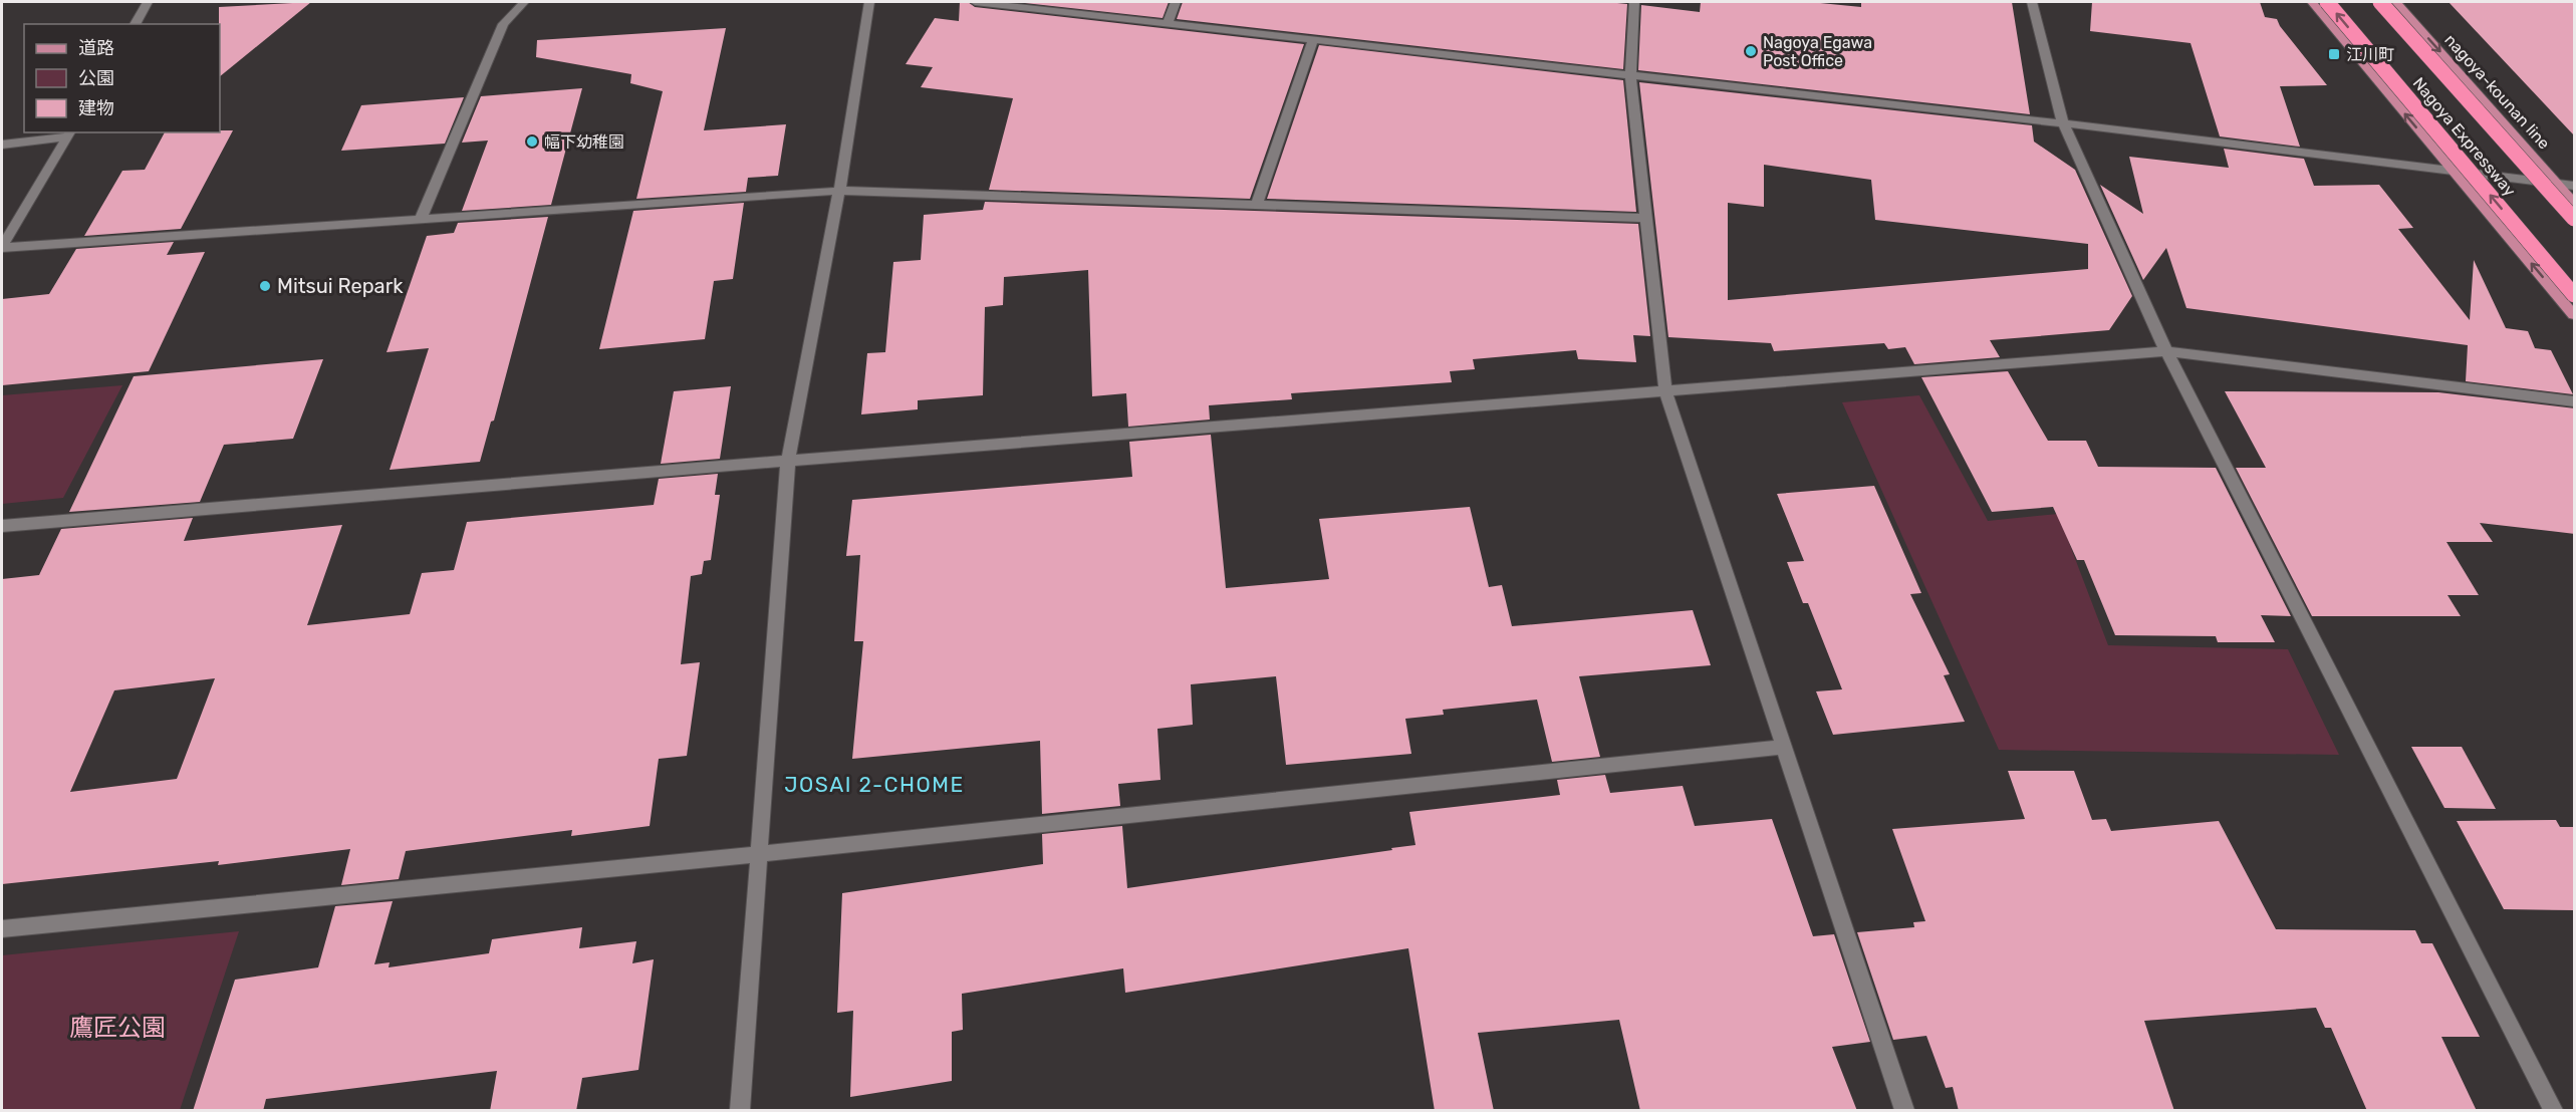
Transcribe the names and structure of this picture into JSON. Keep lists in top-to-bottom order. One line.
{"streets":{"highway":["Nagoya Expressway"],"main road":["nagoya-kounan line"]},"districts":["JOSAI 2-CHOME"],"parks":["鷹匠公園"],"places":{"other":["Nagoya Egawa Post Office","幅下幼稚園","Mitsui Repark"],"transit":["江川町"]},"legend":["道路","公園","建物"]}
